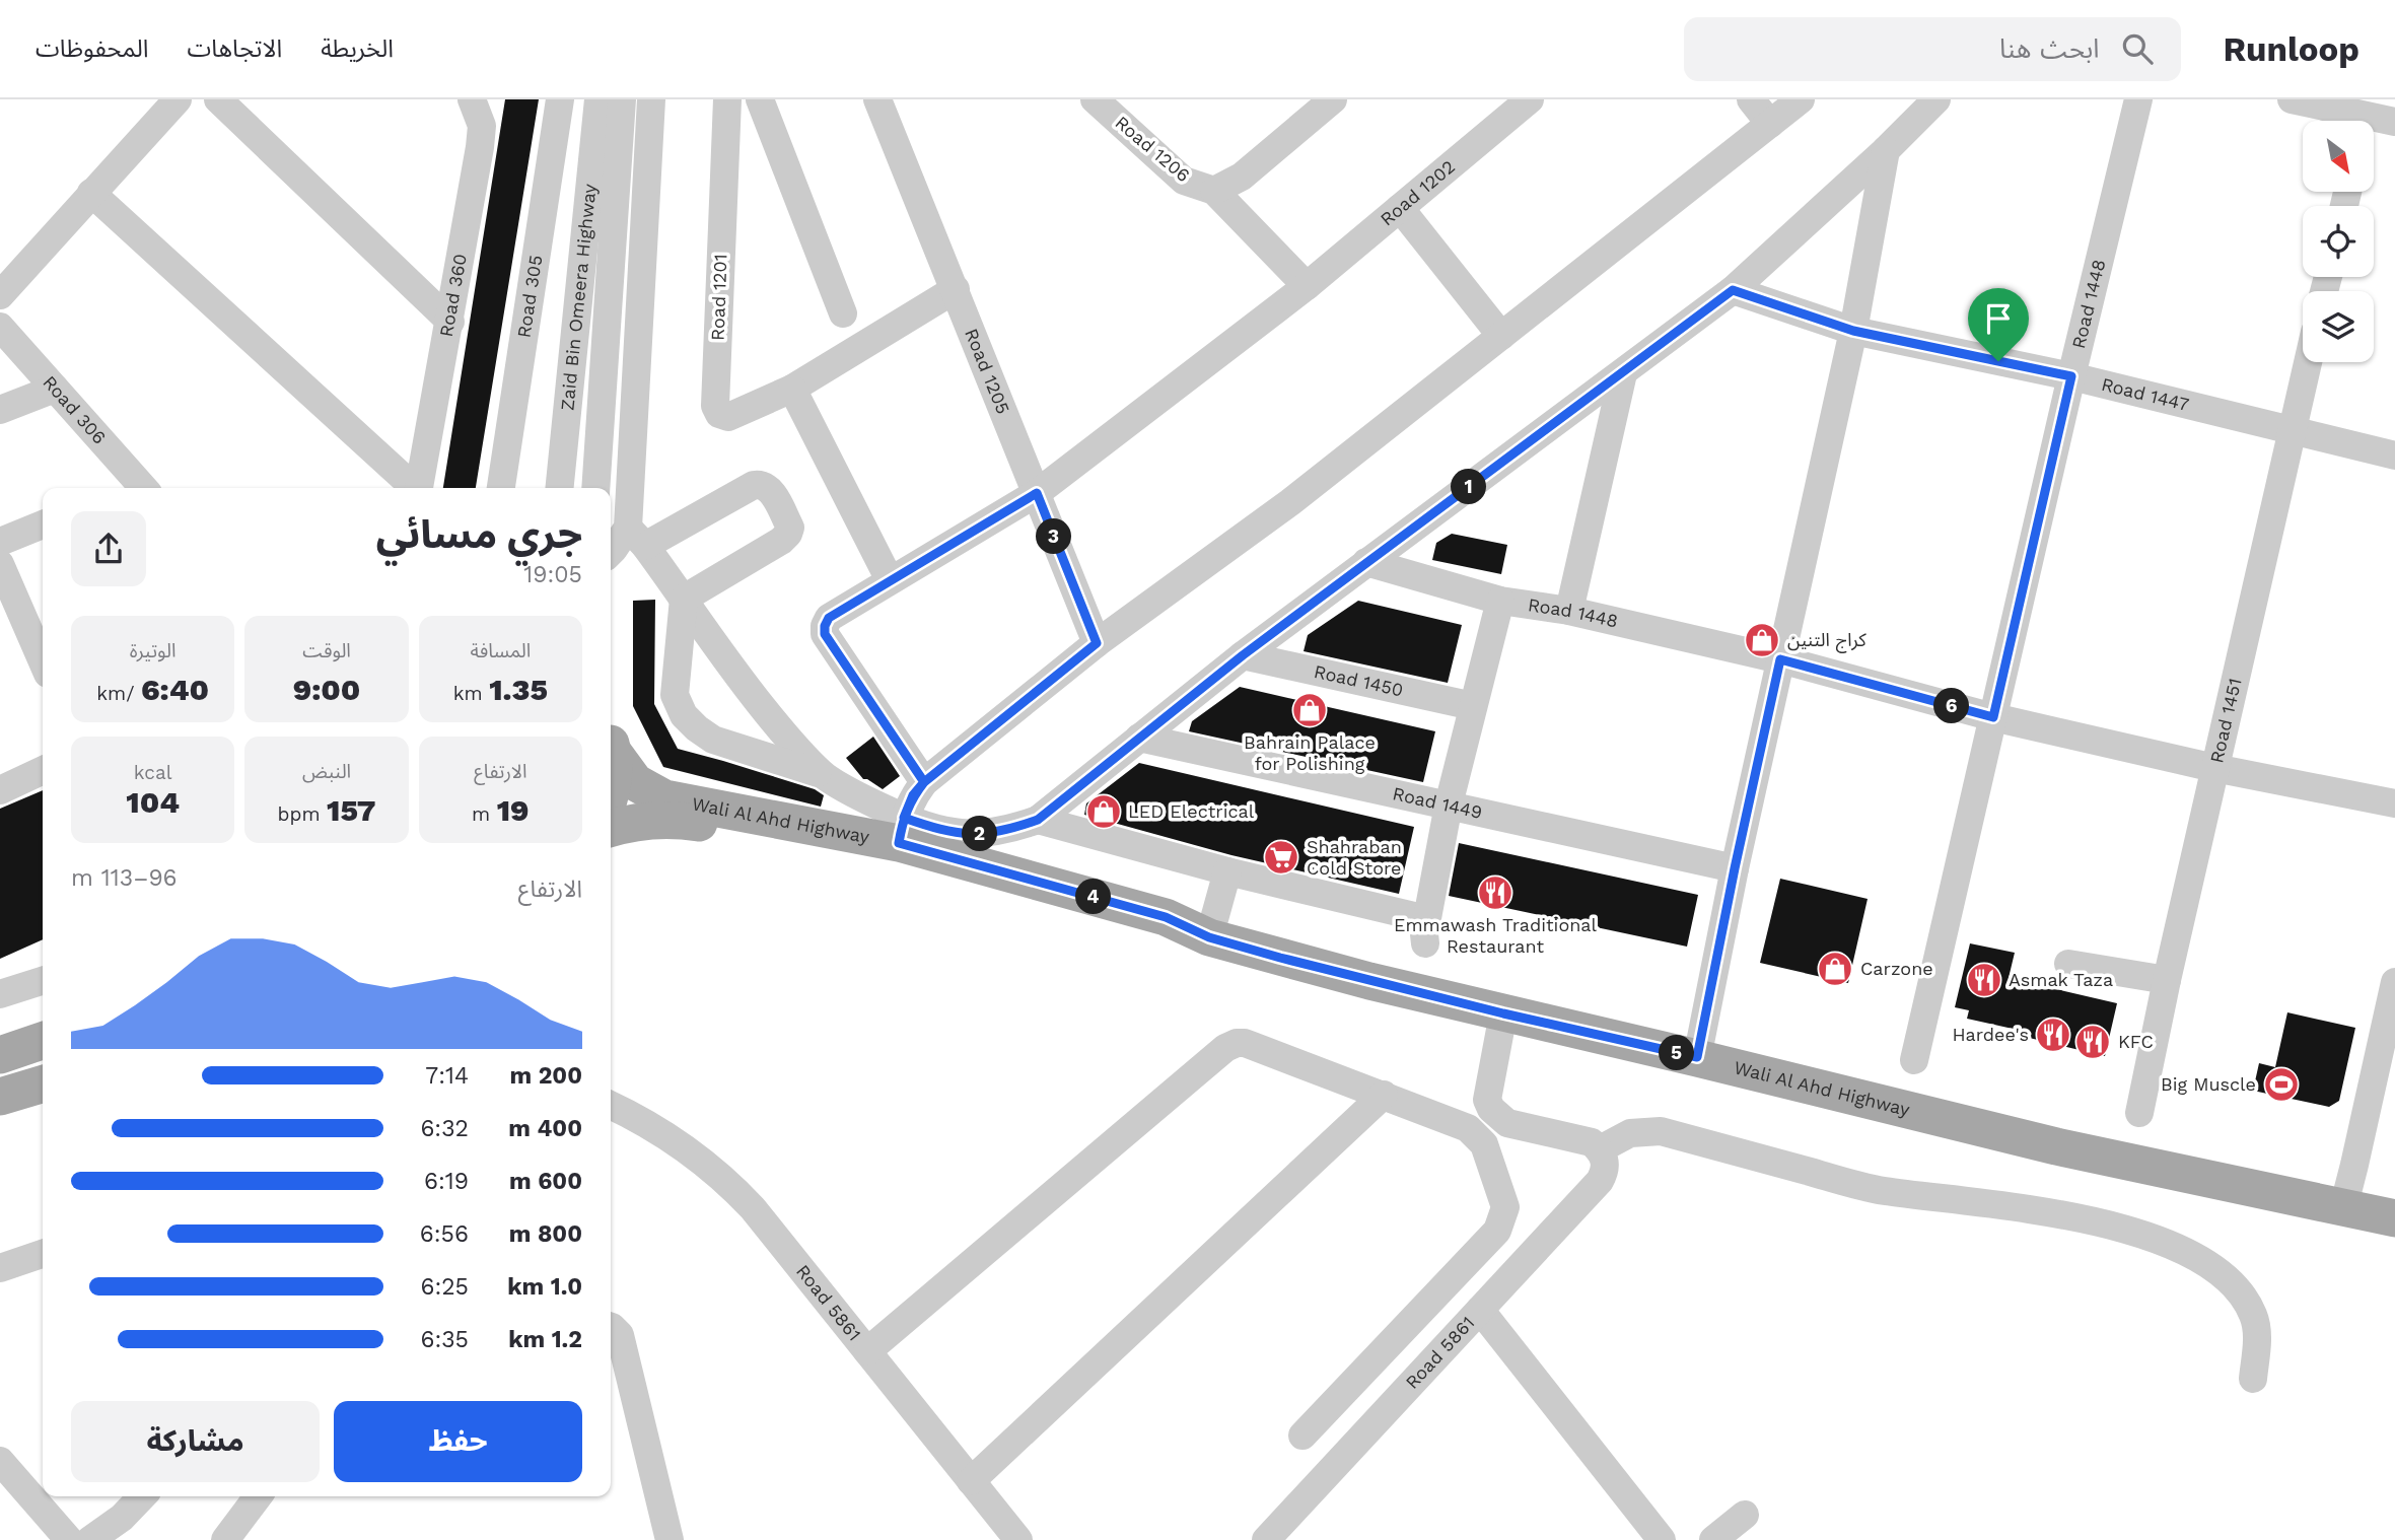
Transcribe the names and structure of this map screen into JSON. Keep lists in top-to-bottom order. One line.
{"streets":{"main road":["Wali Al Ahd Highway"],"street":["Road 1206","Road 1202","Road 360","Road 305","Zaid Bin Omeera Highway","Road 1201","Road 1448","Road 1205","Road 1447","Road 306","Road 1450","Road 1451","Road 1449","Road 5861"]},"crossings":[["Road 1202","Road 1205"],["Road 1201","Road 1205"],["Road 1448","Road 1447"],["Road 1448","Road 1451"],["Road 1447","Road 1451"]],"places":{"shop":["كراج التنين","Bahrain Palace for Polishing","LED Electrical","Carzone"],"supermarket":["Shahraban Cold Store"],"restaurant":["Emmawash Traditional Restaurant","Asmak Taza","Hardee's","KFC"],"sports":["Big Muscle"]},"north":"bottom right","page":{"header":"Runloop","search":"ابحث هنا","nav":["الخريطة","الاتجاهات","المحفوظات"],"pins":["1","3","6","2","4","5"],"heading":["جري مسائي","19:05"],"stats":[["المسافة","1.35 km"],["الوقت","9:00"],["الوتيرة","6:40 /km"],["الارتفاع","19 m"],["النبض","157 bpm"],["kcal","104"]],"chart":["الارتفاع","96–113 m"],"list":[{"name":"200 m","note":"7:14"},{"name":"400 m","note":"6:32"},{"name":"600 m","note":"6:19"},{"name":"800 m","note":"6:56"},{"name":"1.0 km","note":"6:25"},{"name":"1.2 km","note":"6:35"}],"buttons":["حفظ","مشاركة"]}}
